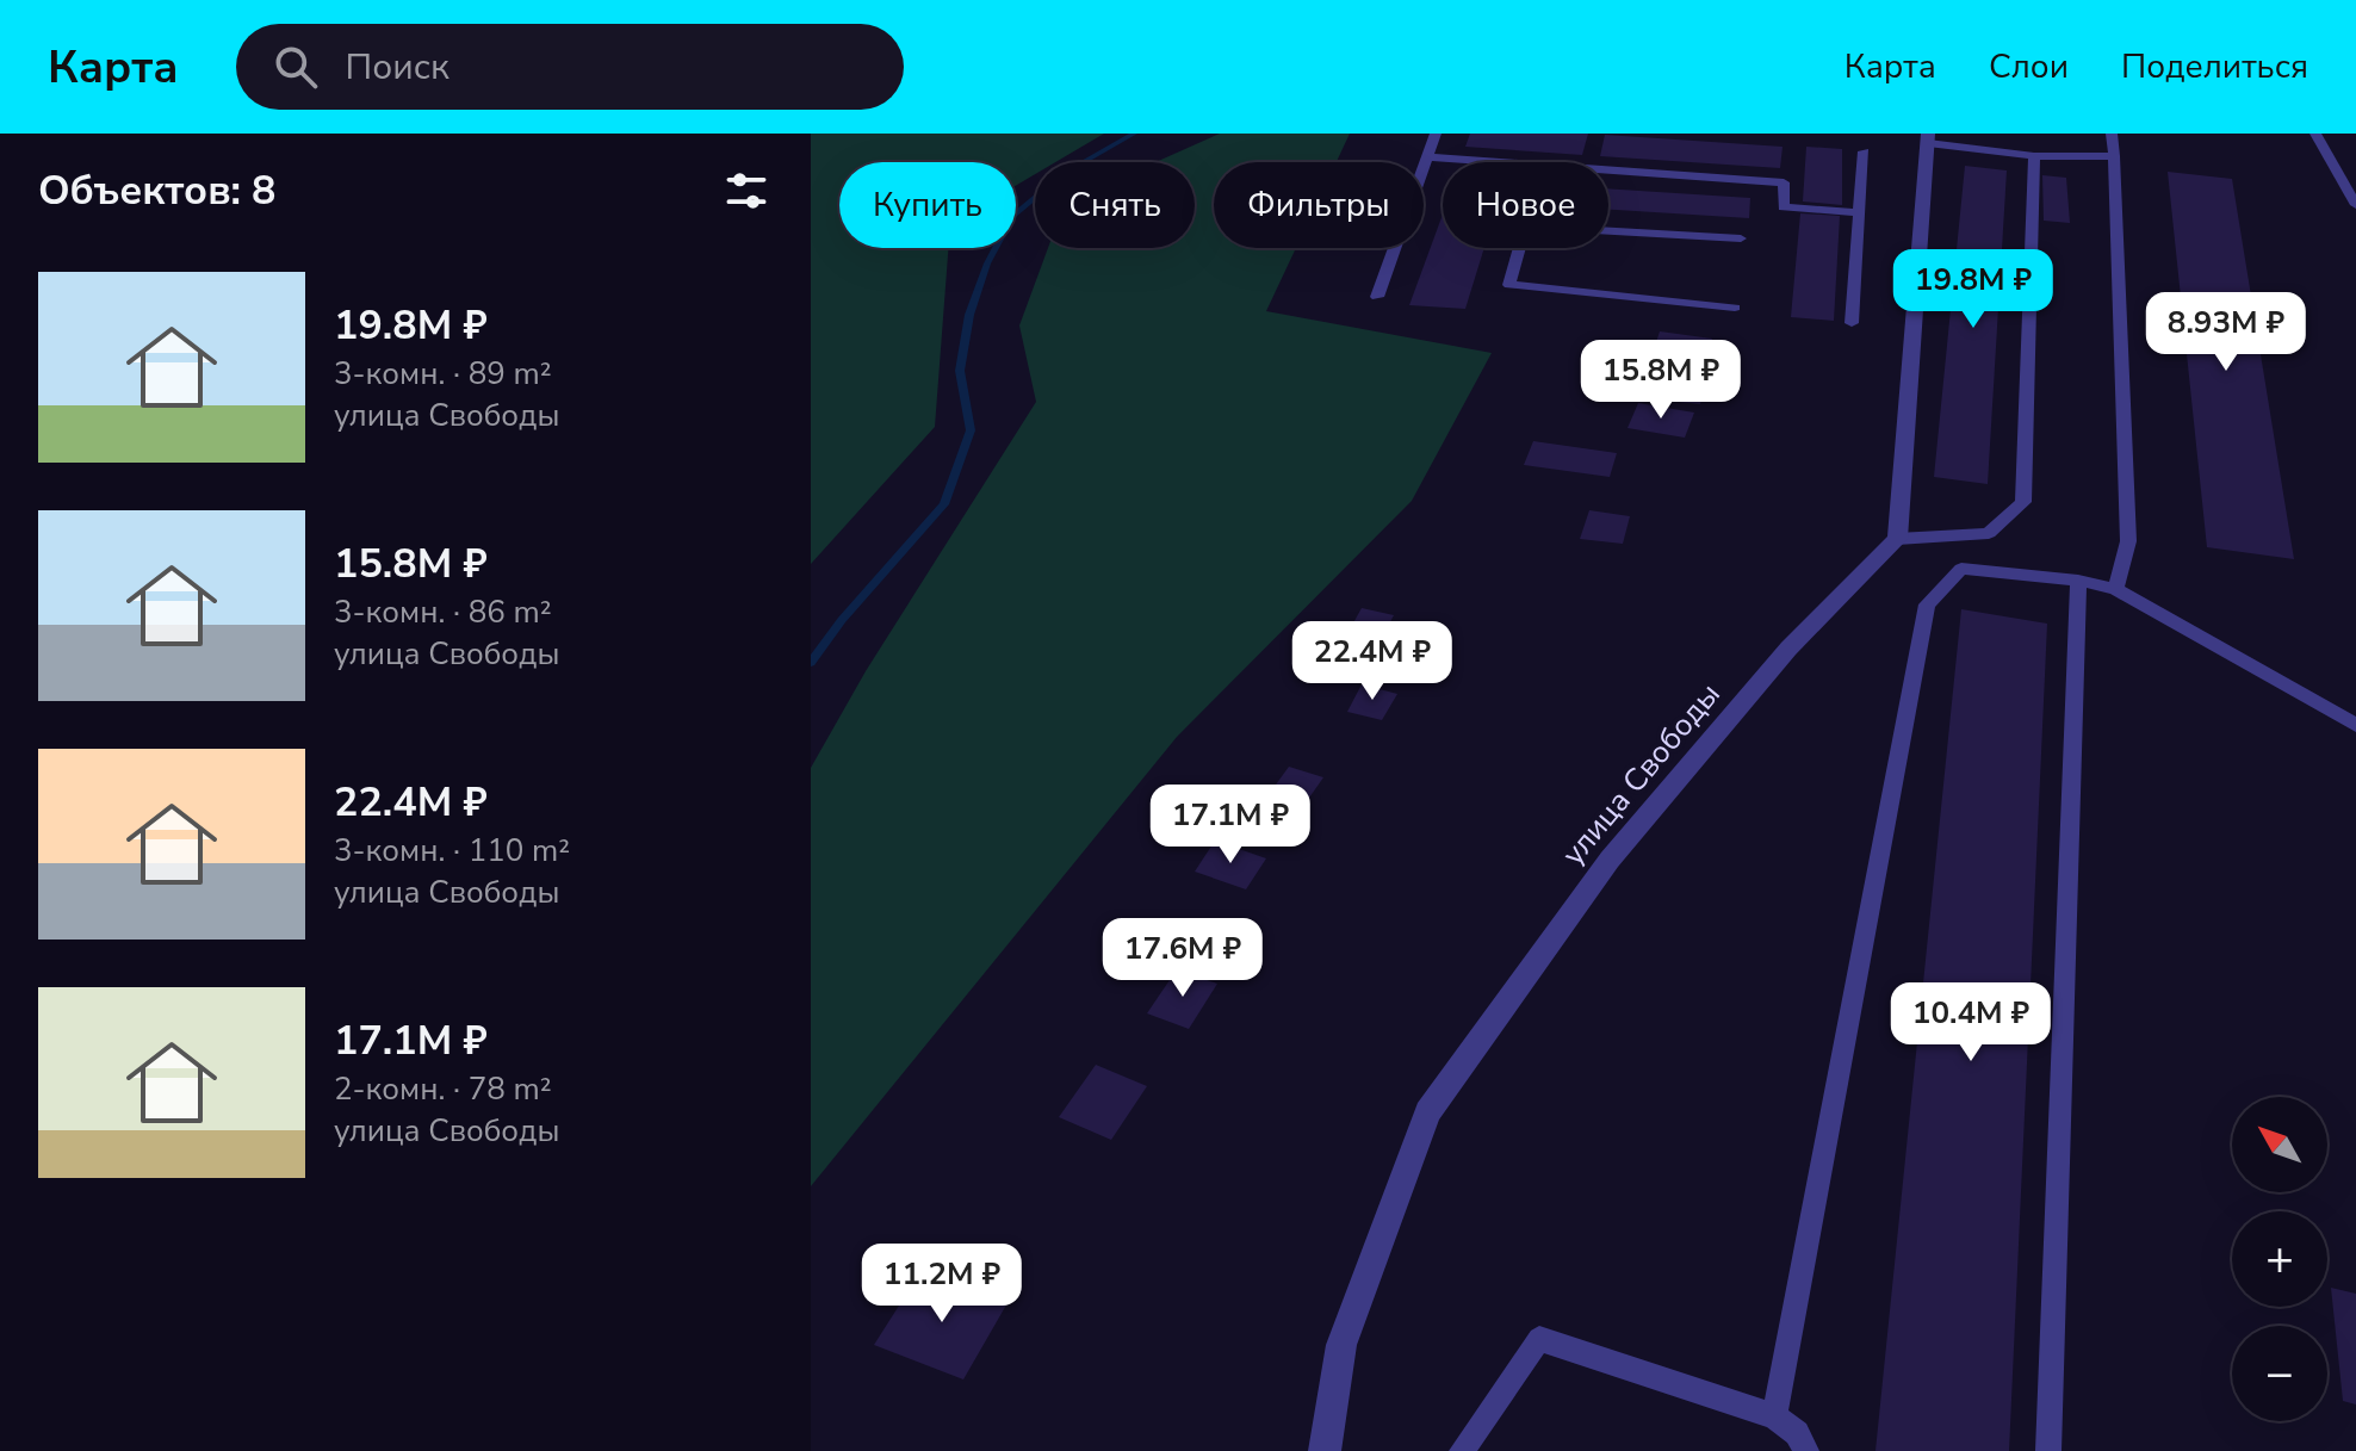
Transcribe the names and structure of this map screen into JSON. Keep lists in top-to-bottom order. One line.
{"streets":{"street":["улица Свободы"]},"north":"top left","page":{"header":"Карта","search":"Поиск","nav":["Карта","Слои","Поделиться"],"heading":"Объектов: 8","chip":["Купить","Снять","Фильтры","Новое"],"list":[{"name":"19.8M ₽","note":"3-комн. · 89 m² · улица Свободы"},{"name":"15.8M ₽","note":"3-комн. · 86 m² · улица Свободы"},{"name":"22.4M ₽","note":"3-комн. · 110 m² · улица Свободы"},{"name":"17.1M ₽","note":"2-комн. · 78 m² · улица Свободы"}],"price":["19.8M ₽","8.93M ₽","15.8M ₽","22.4M ₽","17.1M ₽","17.6M ₽","10.4M ₽","11.2M ₽"],"map_buttons":["+","−"]}}
